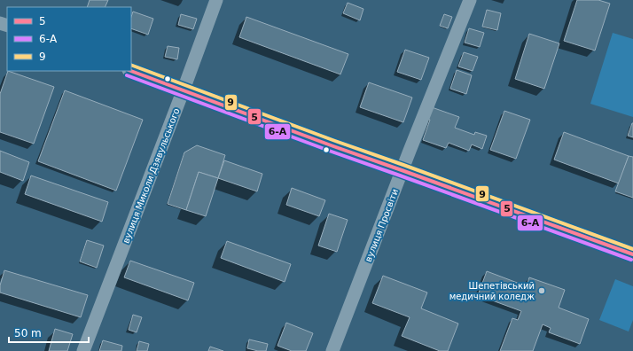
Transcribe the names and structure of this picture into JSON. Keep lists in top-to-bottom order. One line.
{"streets":{"street":["вулиця Миколи Дзявульського","вулиця Просвіти"]},"places":["Шепетівський медичний коледж"],"lines":["transit line 9","transit line 5","transit line 6-А"],"legend":["5","6-А","9"],"scale_bar":"50 m"}
